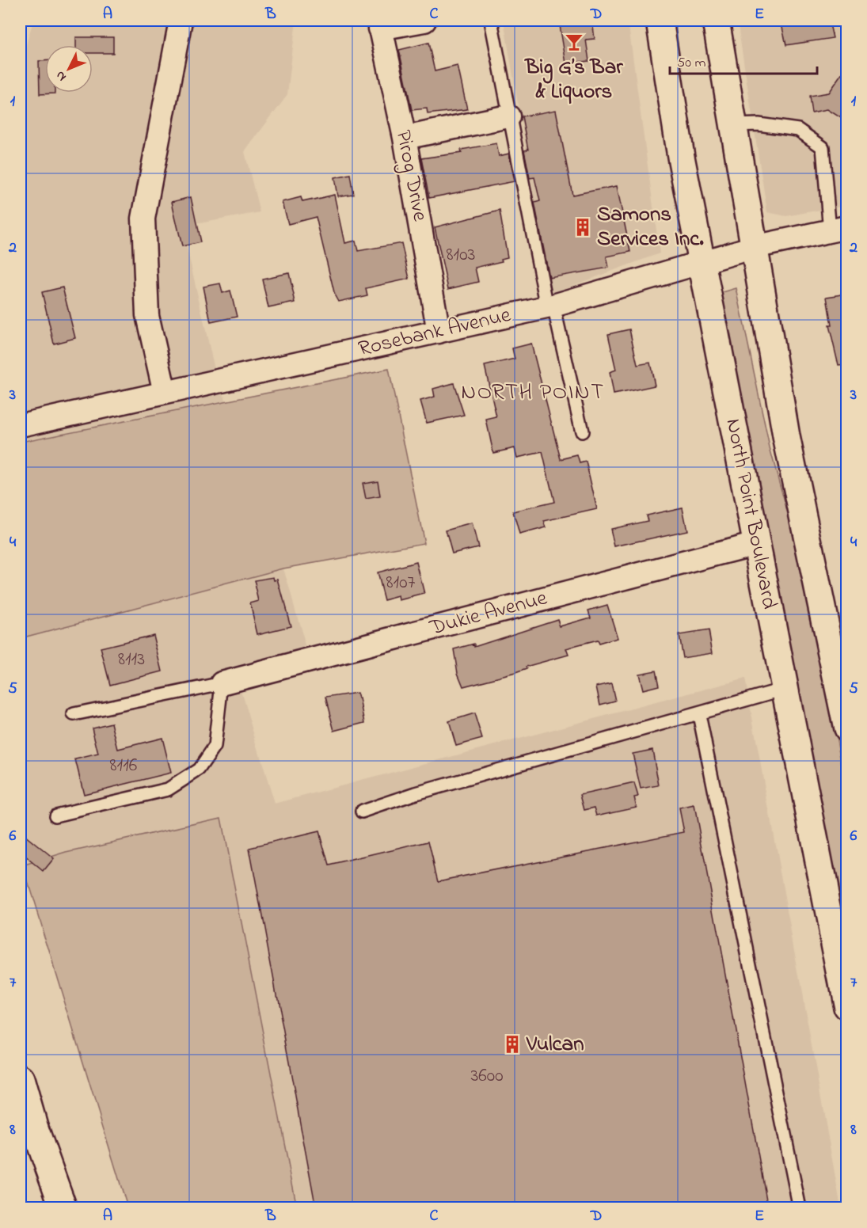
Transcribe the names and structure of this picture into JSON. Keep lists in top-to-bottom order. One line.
{"streets":{"main road":["North Point Boulevard"],"street":["Pirog Drive","Rosebank Avenue","Dukie Avenue"]},"crossings":[["Pirog Drive","Rosebank Avenue"],["Rosebank Avenue","North Point Boulevard"],["North Point Boulevard","Dukie Avenue"]],"districts":["NORTH POINT"],"places":{"bar":["Big G’s Bar & Liquors"],"building":["Samons Services Inc.","Vulcan"]},"house_numbers":["8103","8107","8113","8116","3600"],"scale_bar":"50 m","north":"bottom left","grid":{"columns":["A","B","C","D","E"],"rows":["1","2","3","4","5","6","7","8"]}}
